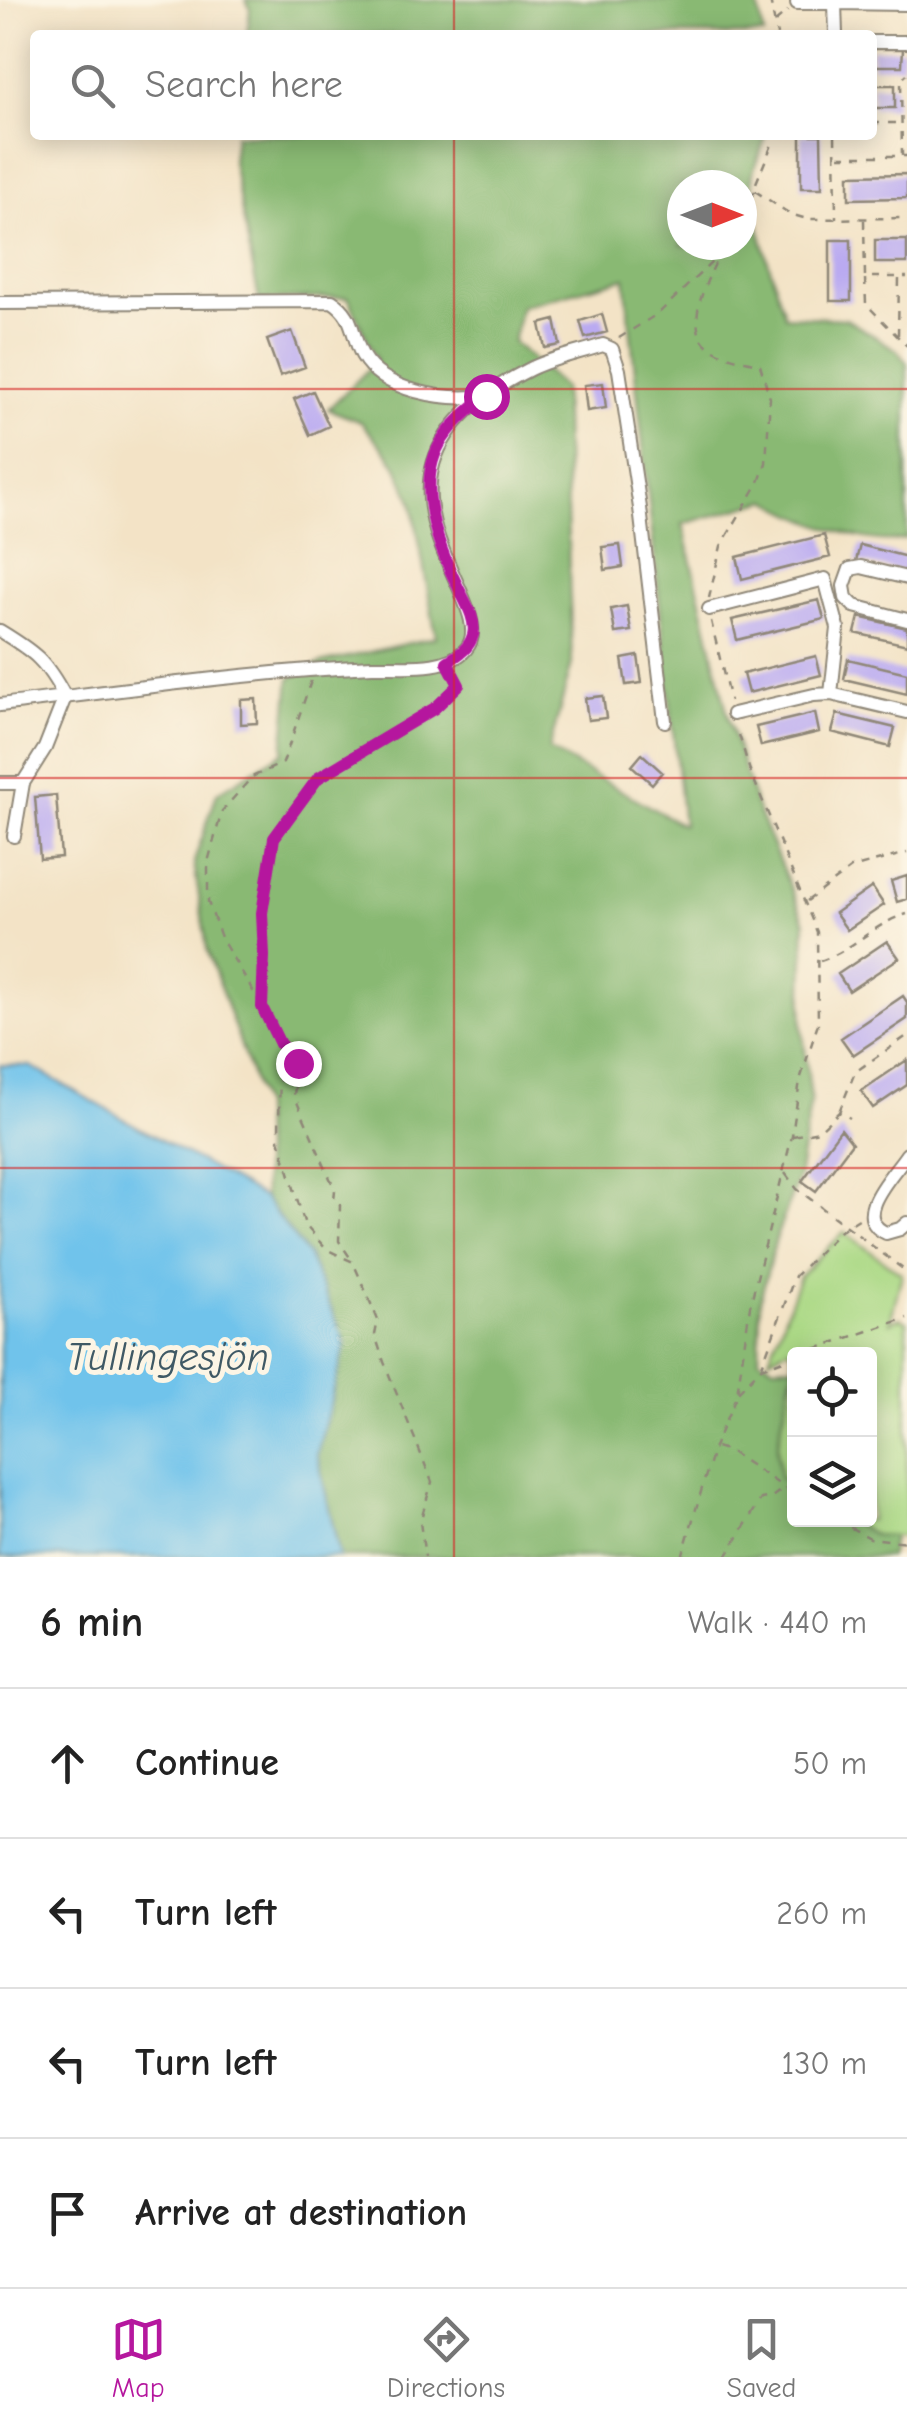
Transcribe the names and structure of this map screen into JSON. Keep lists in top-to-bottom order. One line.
{"water":["Tullingesjön"],"north":"right","page":{"search":"Search here","heading":["6 min","Walk · 440 m"],"list":[["Continue","50 m"],["Turn left","260 m"],["Turn left","130 m"],"Arrive at destination"],"nav":["Map","Directions","Saved"]}}
